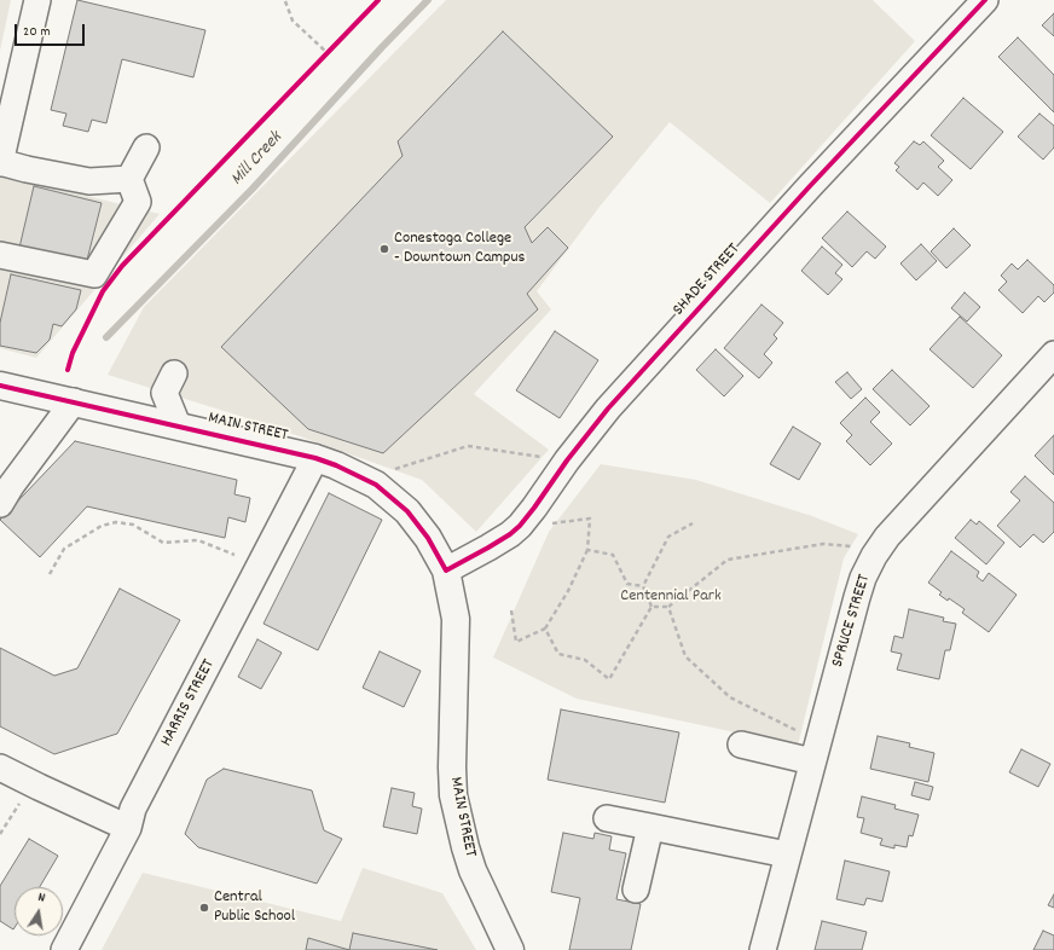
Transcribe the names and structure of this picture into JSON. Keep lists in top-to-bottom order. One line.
{"streets":{"main road":["MAIN STREET"],"street":["SHADE STREET","SPRUCE STREET","HARRIS STREET"]},"crossings":[["SHADE STREET","MAIN STREET"],["MAIN STREET","HARRIS STREET"]],"water":["Mill Creek"],"parks":["Centennial Park"],"places":["Conestoga College - Downtown Campus","Central Public School"],"scale_bar":"20 m","north":"top"}
